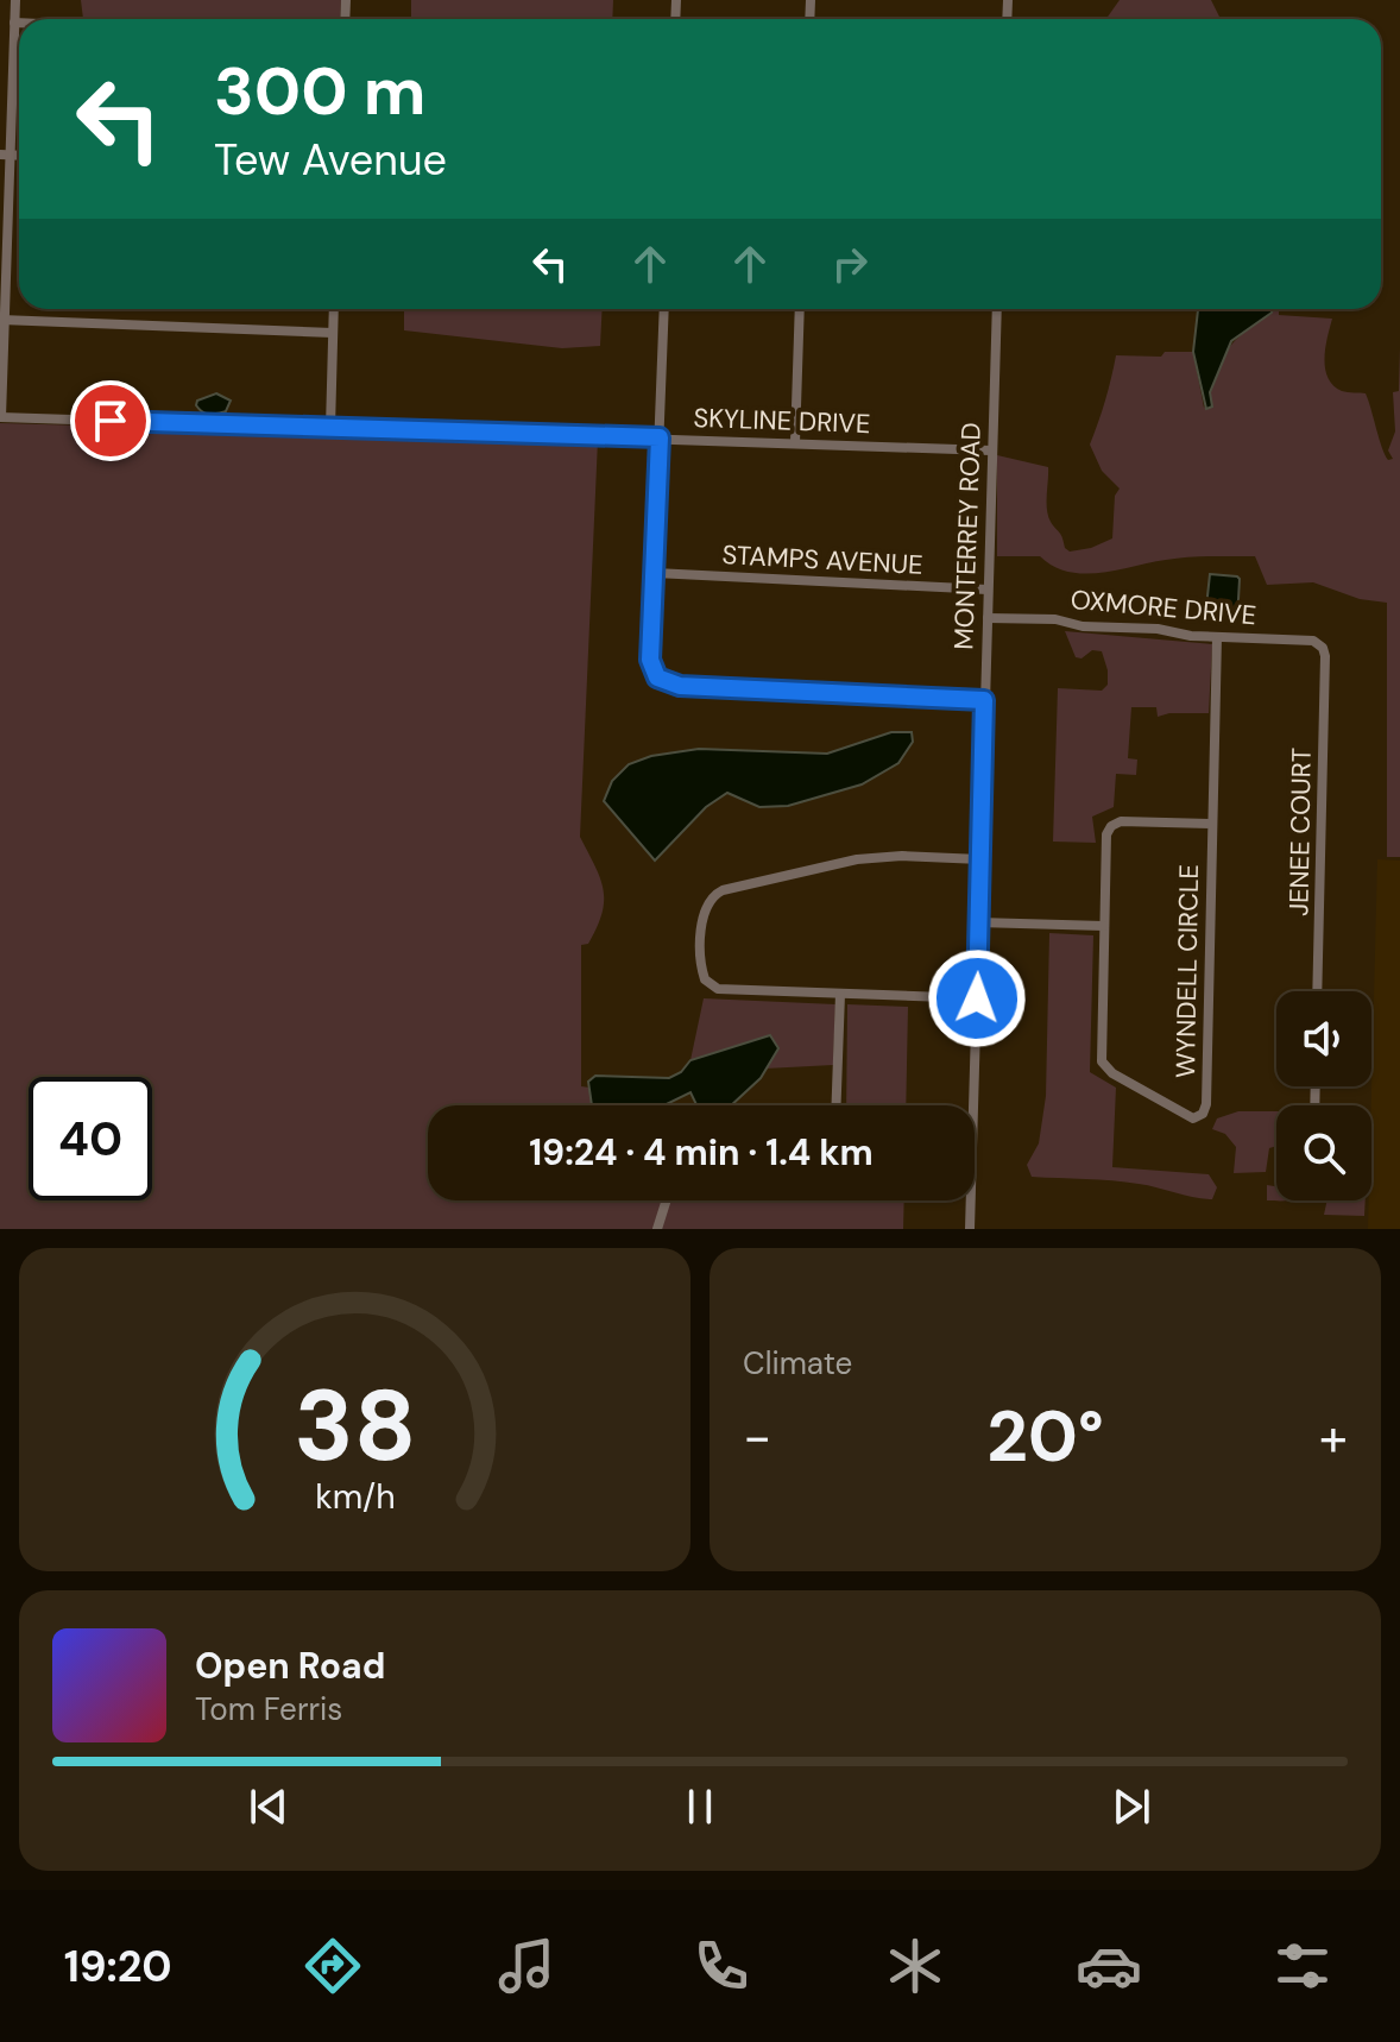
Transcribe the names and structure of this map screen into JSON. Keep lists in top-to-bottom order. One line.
{"streets":{"street":["SKYLINE DRIVE","MONTERREY ROAD","STAMPS AVENUE","OXMORE DRIVE","JENEE COURT","WYNDELL CIRCLE"]},"crossings":[["SKYLINE DRIVE","MONTERREY ROAD"],["MONTERREY ROAD","STAMPS AVENUE"],["MONTERREY ROAD","OXMORE DRIVE"],["OXMORE DRIVE","JENEE COURT"],["OXMORE DRIVE","WYNDELL CIRCLE"]],"page":{"turn":["300 m","Tew Avenue"],"limit":"40","trip":"19:24 · 4 min · 1.4 km","tile":"Climate","heat":["−","20°","+"],"song":["Open Road","Tom Ferris"],"tabs":"19:20","gauge":["38","km/h"]}}
